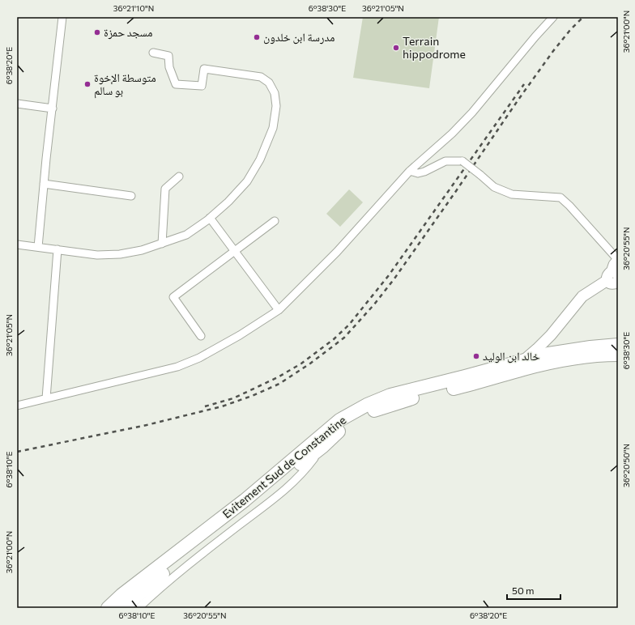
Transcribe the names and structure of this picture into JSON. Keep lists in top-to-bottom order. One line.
{"streets":{"highway":["Evitement Sud de Constantine"]},"places":["مسجد حمزة","مدرسة ابن خلدون","Terrain hippodrome","متوسطة الإخوة بو سالم","خالد ابن الوليد"],"scale_bar":"50 m","coordinates":["36°21'10\"N","6°38'30\"E","36°21'05\"N","36°21'00\"N","6°38'20\"E","36°20'55\"N","36°20'50\"N","6°38'10\"E"]}
